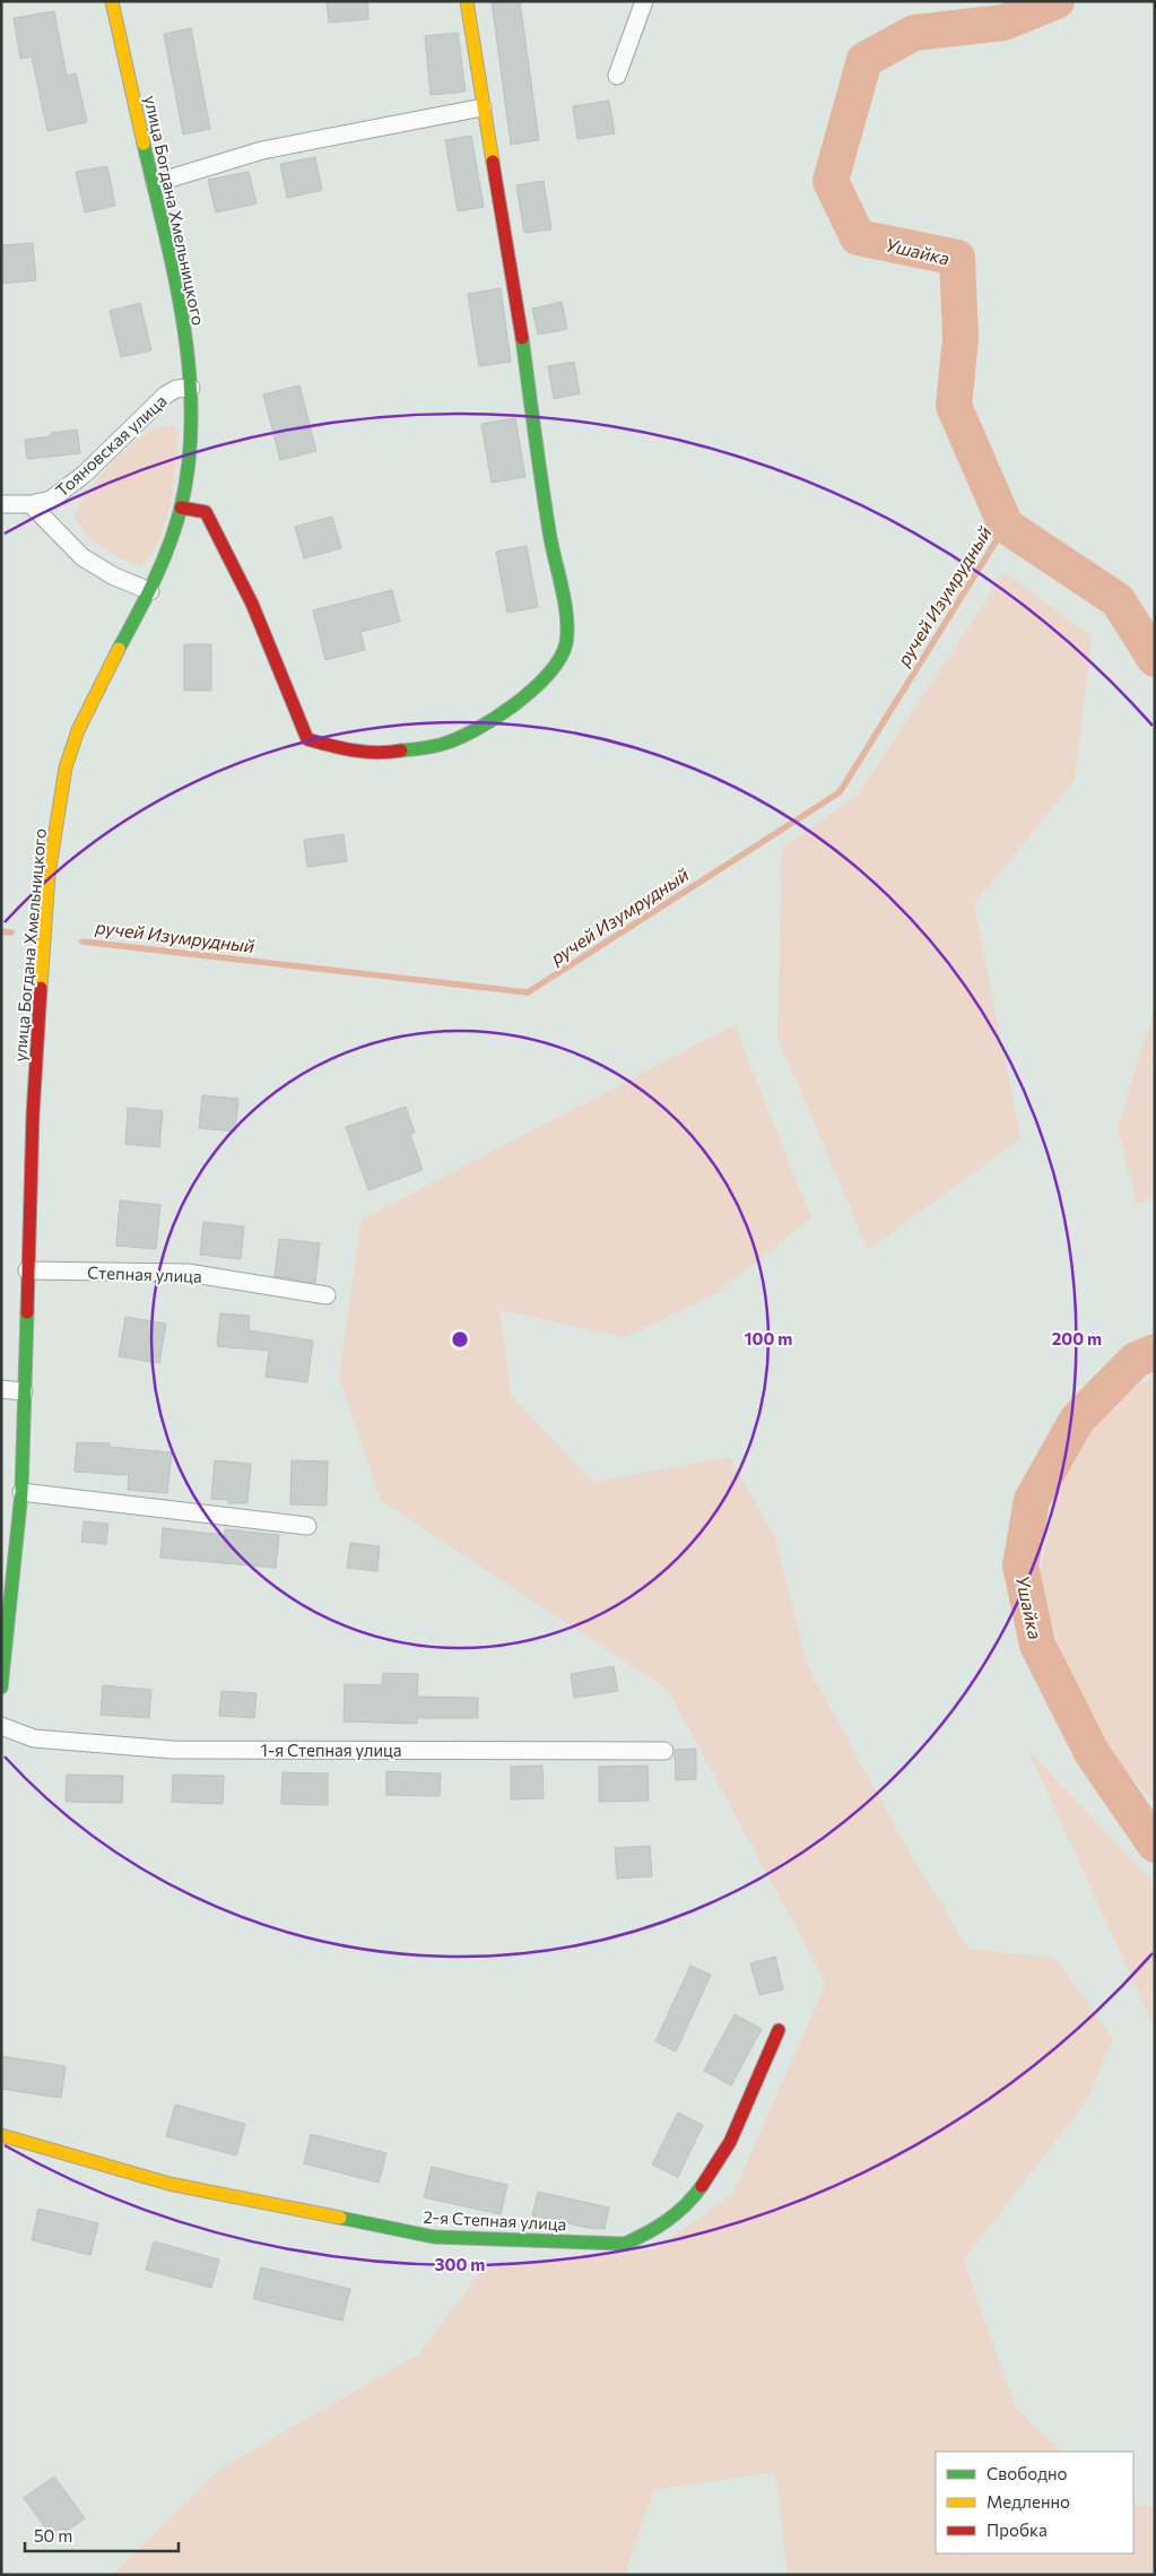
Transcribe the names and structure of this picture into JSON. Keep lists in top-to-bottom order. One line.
{"streets":{"street":["улица Богдана Хмельницкого","Тояновская улица","Степная улица","1-я Степная улица","2-я Степная улица"]},"crossings":[["улица Богдана Хмельницкого","Тояновская улица"],["улица Богдана Хмельницкого","Степная улица"]],"water":["Ушайка","ручей Изумрудный"],"legend":["Свободно","Медленно","Пробка"],"scale_bar":"50 m","rings":["100 m","200 m","300 m"]}
